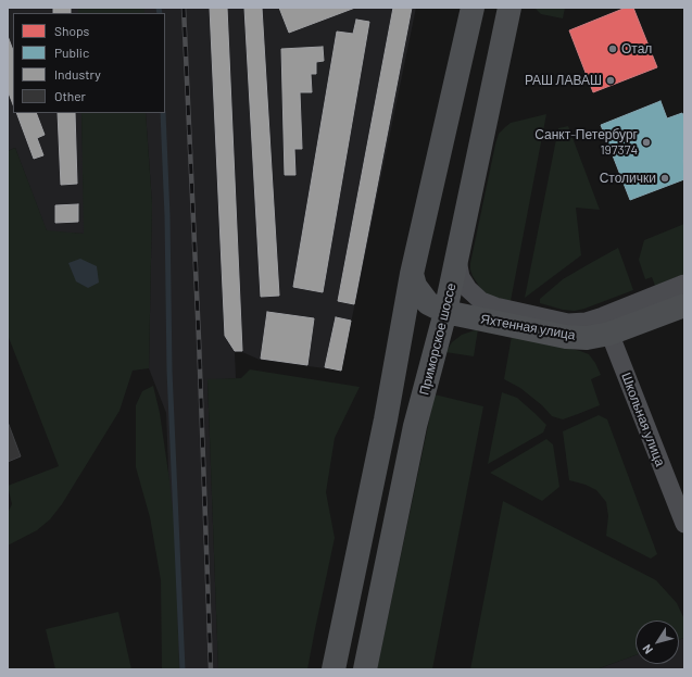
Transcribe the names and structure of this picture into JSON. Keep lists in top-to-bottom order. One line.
{"streets":{"main road":["Яхтенная улица","Приморское шоссе"],"street":["Школьная улица"]},"crossings":[["Яхтенная улица","Приморское шоссе"],["Яхтенная улица","Школьная улица"]],"places":["Отал","РАШ ЛАВАШ","Санкт-Петербург 197374","Столички"],"legend":["Shops","Public","Industry","Other"],"north":"bottom left"}
